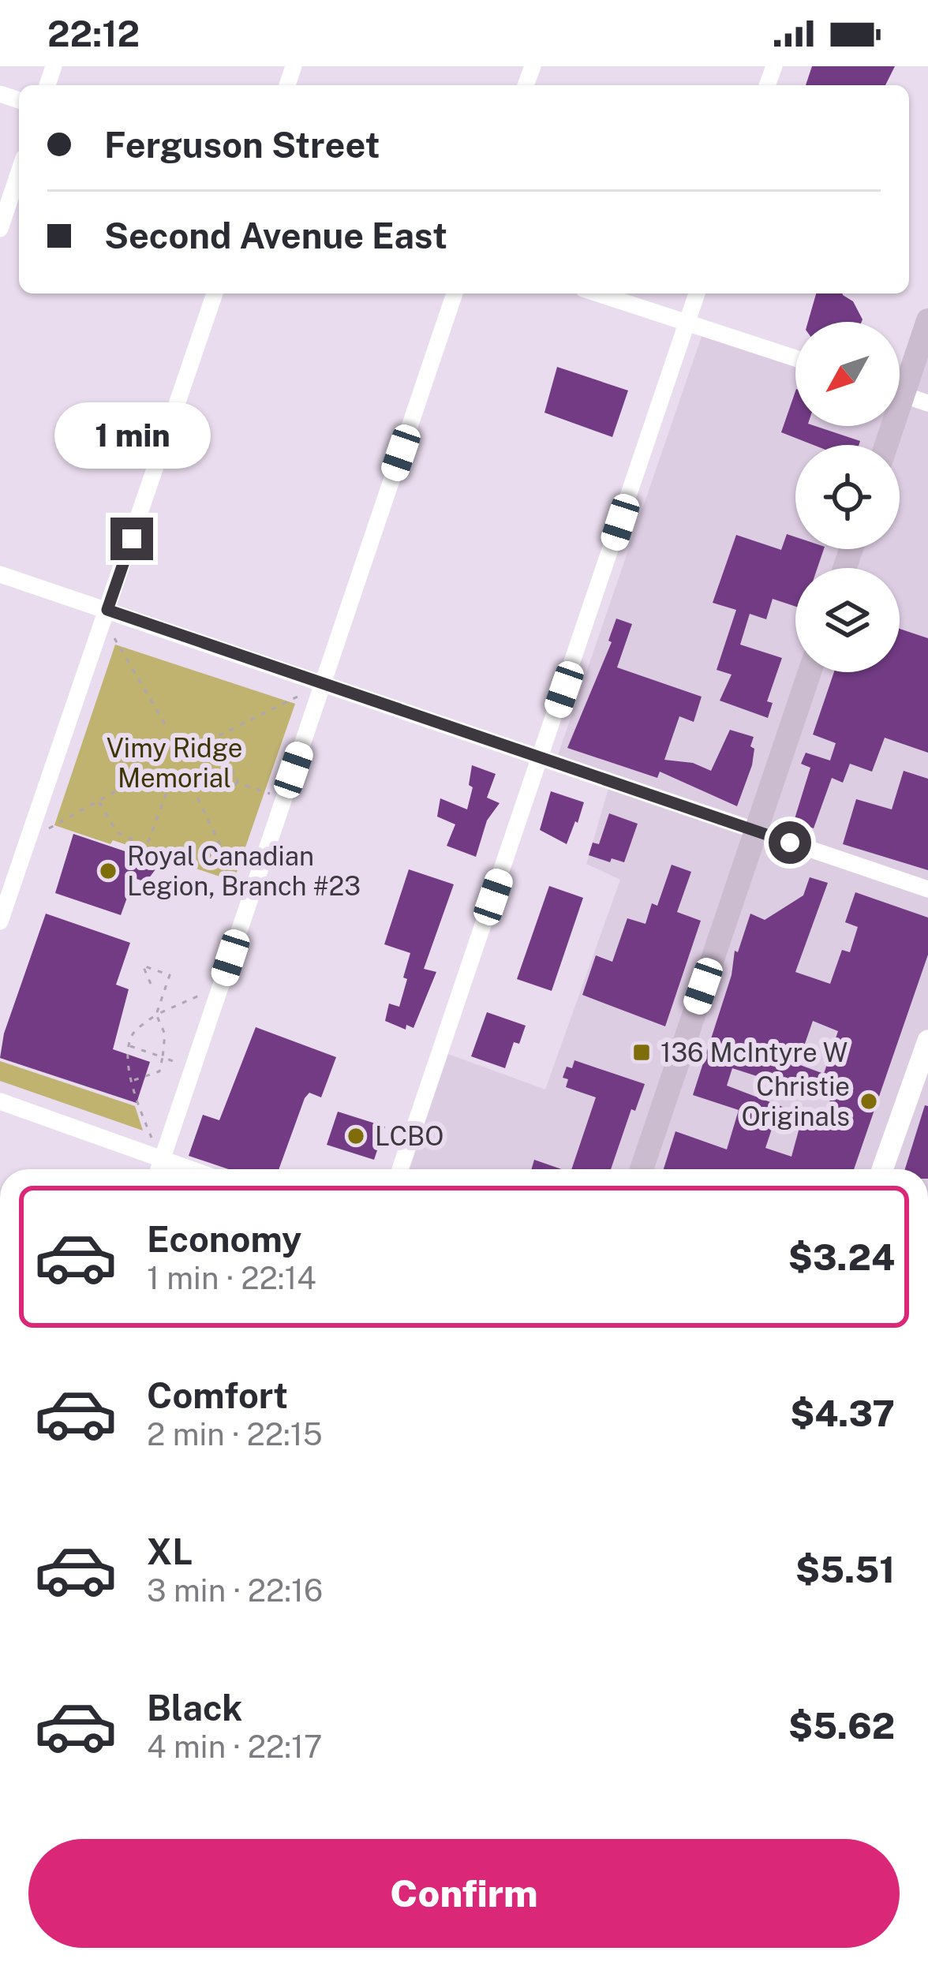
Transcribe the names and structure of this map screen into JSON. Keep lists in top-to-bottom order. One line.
{"parks":["Vimy Ridge Memorial"],"places":{"other":["Royal Canadian Legion, Branch #23","Christie Originals","LCBO"],"transit":["136 McIntyre W"]},"north":"bottom left","page":{"status":"22:12","banner":["Ferguson Street","Second Avenue East"],"bubble":"1 min","list":[{"name":"Economy","note":"1 min · 22:14","value":"$3.24"},{"name":"Comfort","note":"2 min · 22:15","value":"$4.37"},{"name":"XL","note":"3 min · 22:16","value":"$5.51"},{"name":"Black","note":"4 min · 22:17","value":"$5.62"}],"buttons":"Confirm"}}
